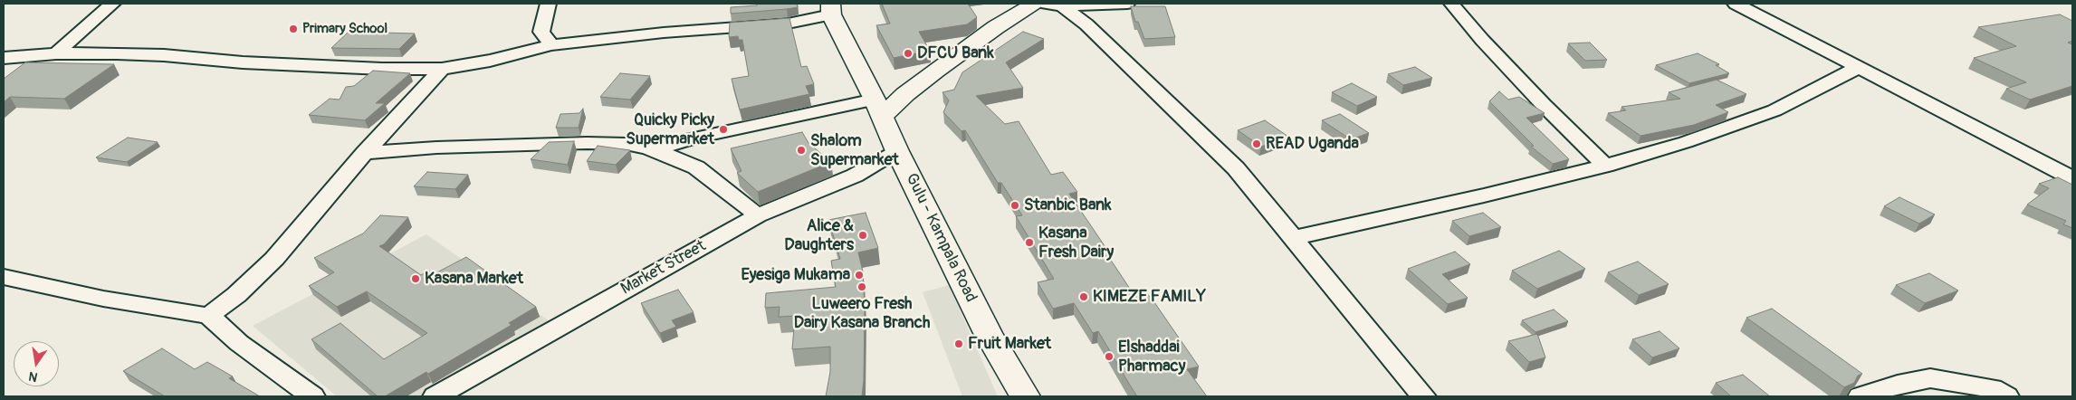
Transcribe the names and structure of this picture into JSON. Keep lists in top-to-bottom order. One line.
{"streets":{"main road":["Gulu - Kampala Road"],"street":["Market Street"]},"crossings":[["Gulu - Kampala Road","Market Street"]],"places":["Primary School","DFCU Bank","Quicky Picky Supermarket","READ Uganda","Shalom Supermarket","Stanbic Bank","Alice & Daughters","Kasana Fresh Dairy","Eyesiga Mukama","Kasana Market","Luweero Fresh Dairy Kasana Branch","KIMEZE FAMILY","Fruit Market","Elshaddai Pharmacy"],"north":"bottom"}
